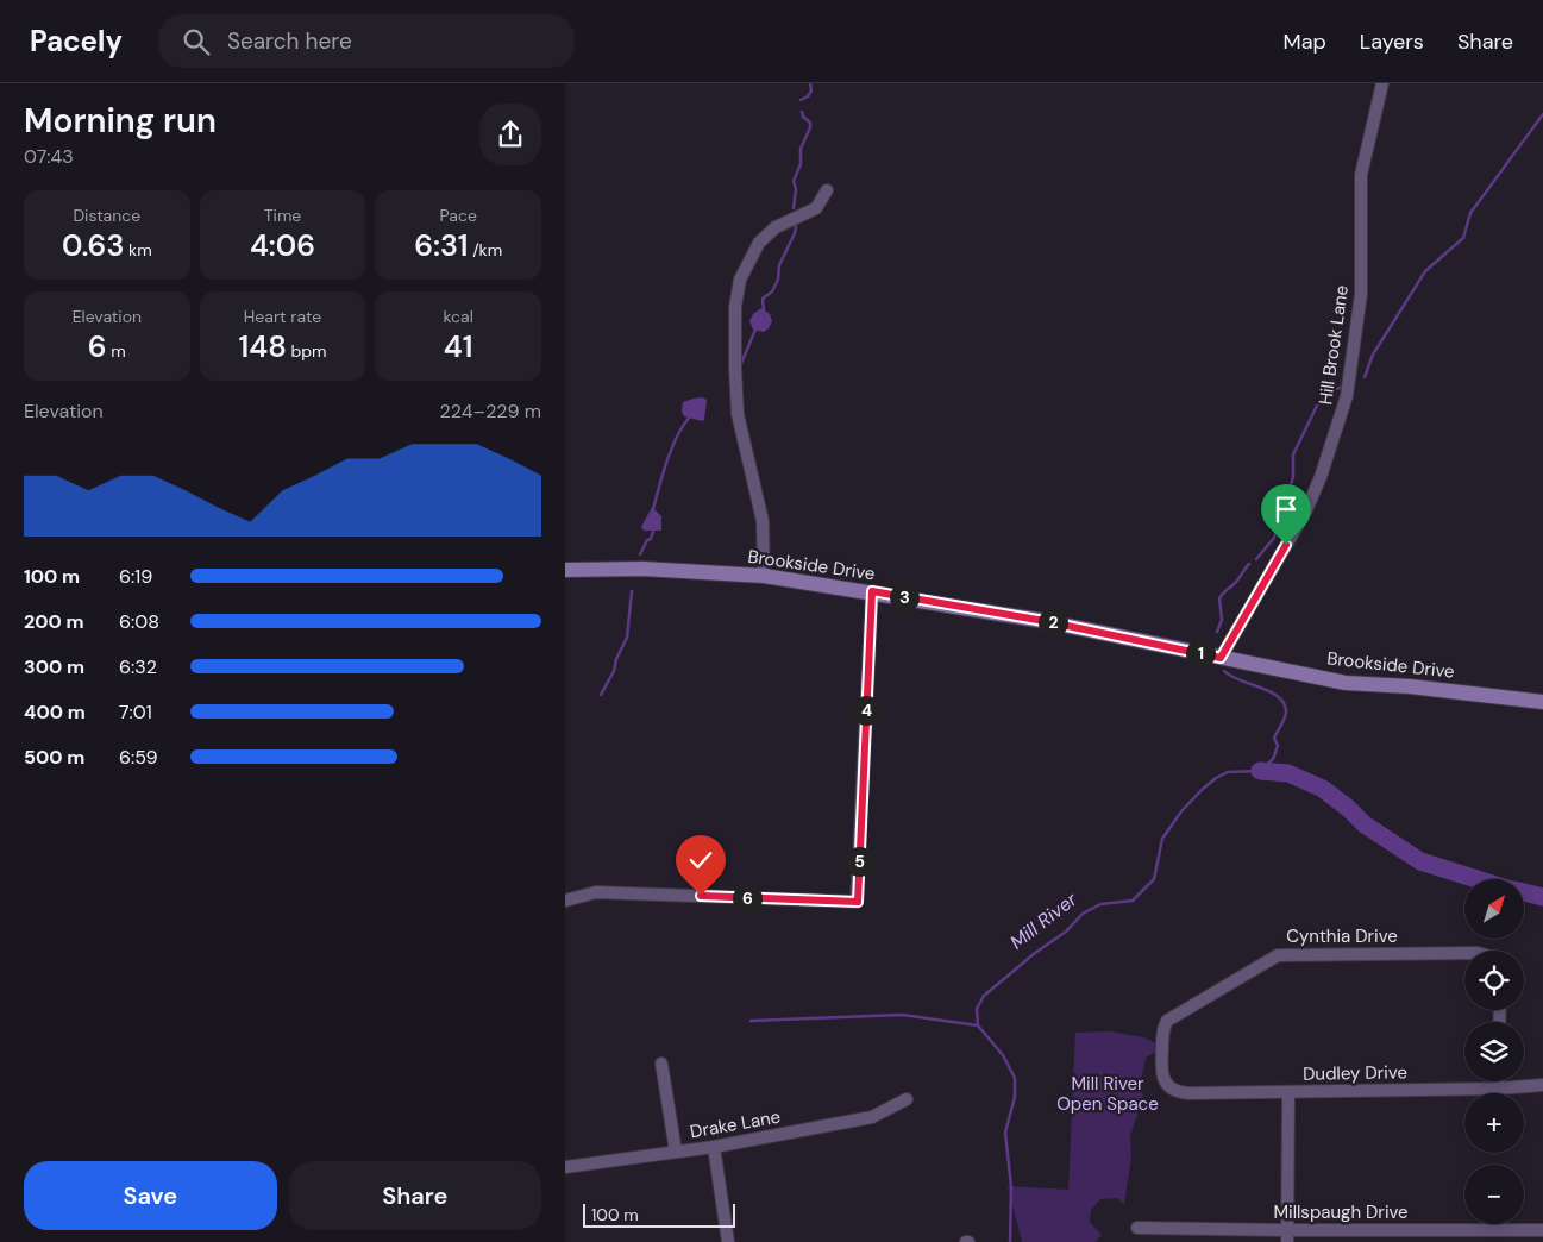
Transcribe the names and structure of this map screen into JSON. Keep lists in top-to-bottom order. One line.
{"streets":{"main road":["Brookside Drive"],"street":["Hill Brook Lane","Cynthia Drive","Dudley Drive","Drake Lane","Millspaugh Drive"]},"crossings":[["Hill Brook Lane","Brookside Drive"],["Cynthia Drive","Dudley Drive"]],"water":["Mill River"],"parks":["Mill River Open Space"],"scale_bar":"100 m","north":"top right","page":{"header":"Pacely","search":"Search here","nav":["Map","Layers","Share"],"heading":["Morning run","07:43"],"stats":[["Distance","0.63 km"],["Time","4:06"],["Pace","6:31 /km"],["Elevation","6 m"],["Heart rate","148 bpm"],["kcal","41"]],"chart":["Elevation","224–229 m"],"list":[{"name":"100 m","note":"6:19"},{"name":"200 m","note":"6:08"},{"name":"300 m","note":"6:32"},{"name":"400 m","note":"7:01"},{"name":"500 m","note":"6:59"}],"pins":["3","2","1","4","5","6"],"map_buttons":["+","−"],"buttons":["Save","Share"],"scale":"100 m"}}
